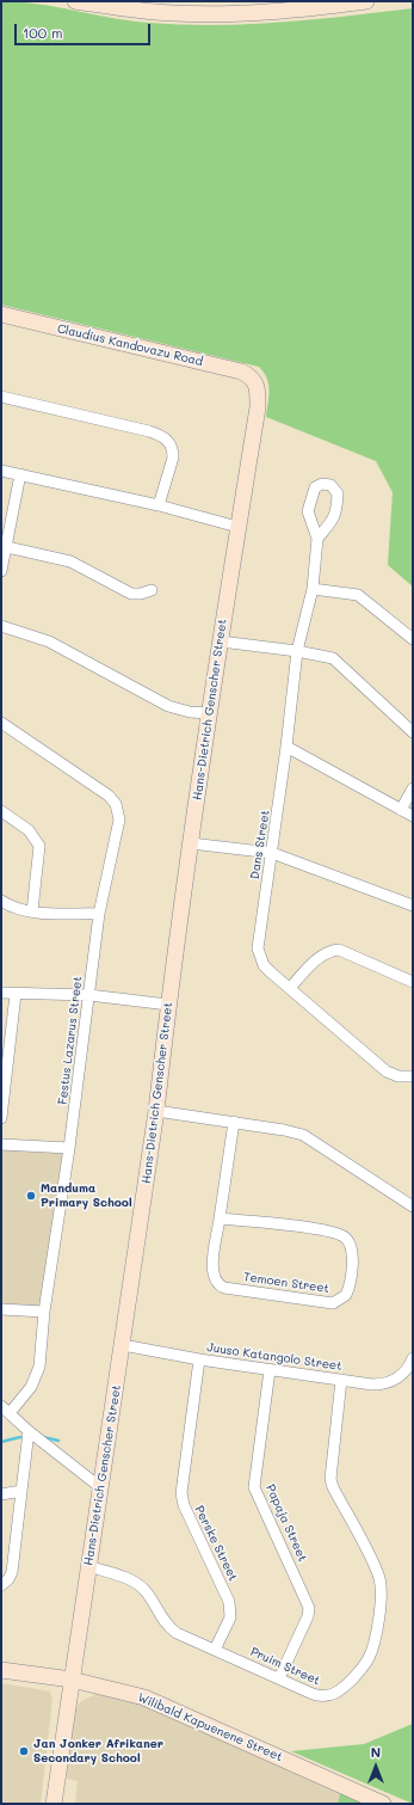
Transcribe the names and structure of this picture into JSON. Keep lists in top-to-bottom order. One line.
{"streets":{"street":["Claudius Kandovazu Road","Hans-Dietrich Genscher Street","Dans Street","Festus Lazarus Street","Temoen Street","Juuso Katangolo Street","Papaja Street","Perske Street","Pruim Street","Wilibald Kapuenene Street"]},"crossings":[["Claudius Kandovazu Road","Hans-Dietrich Genscher Street"],["Hans-Dietrich Genscher Street","Juuso Katangolo Street"],["Hans-Dietrich Genscher Street","Pruim Street"],["Hans-Dietrich Genscher Street","Wilibald Kapuenene Street"],["Juuso Katangolo Street","Papaja Street"],["Juuso Katangolo Street","Perske Street"],["Juuso Katangolo Street","Pruim Street"],["Papaja Street","Pruim Street"],["Perske Street","Pruim Street"]],"places":["Manduma Primary School","Jan Jonker Afrikaner Secondary School"],"scale_bar":"100 m","north":"top"}
